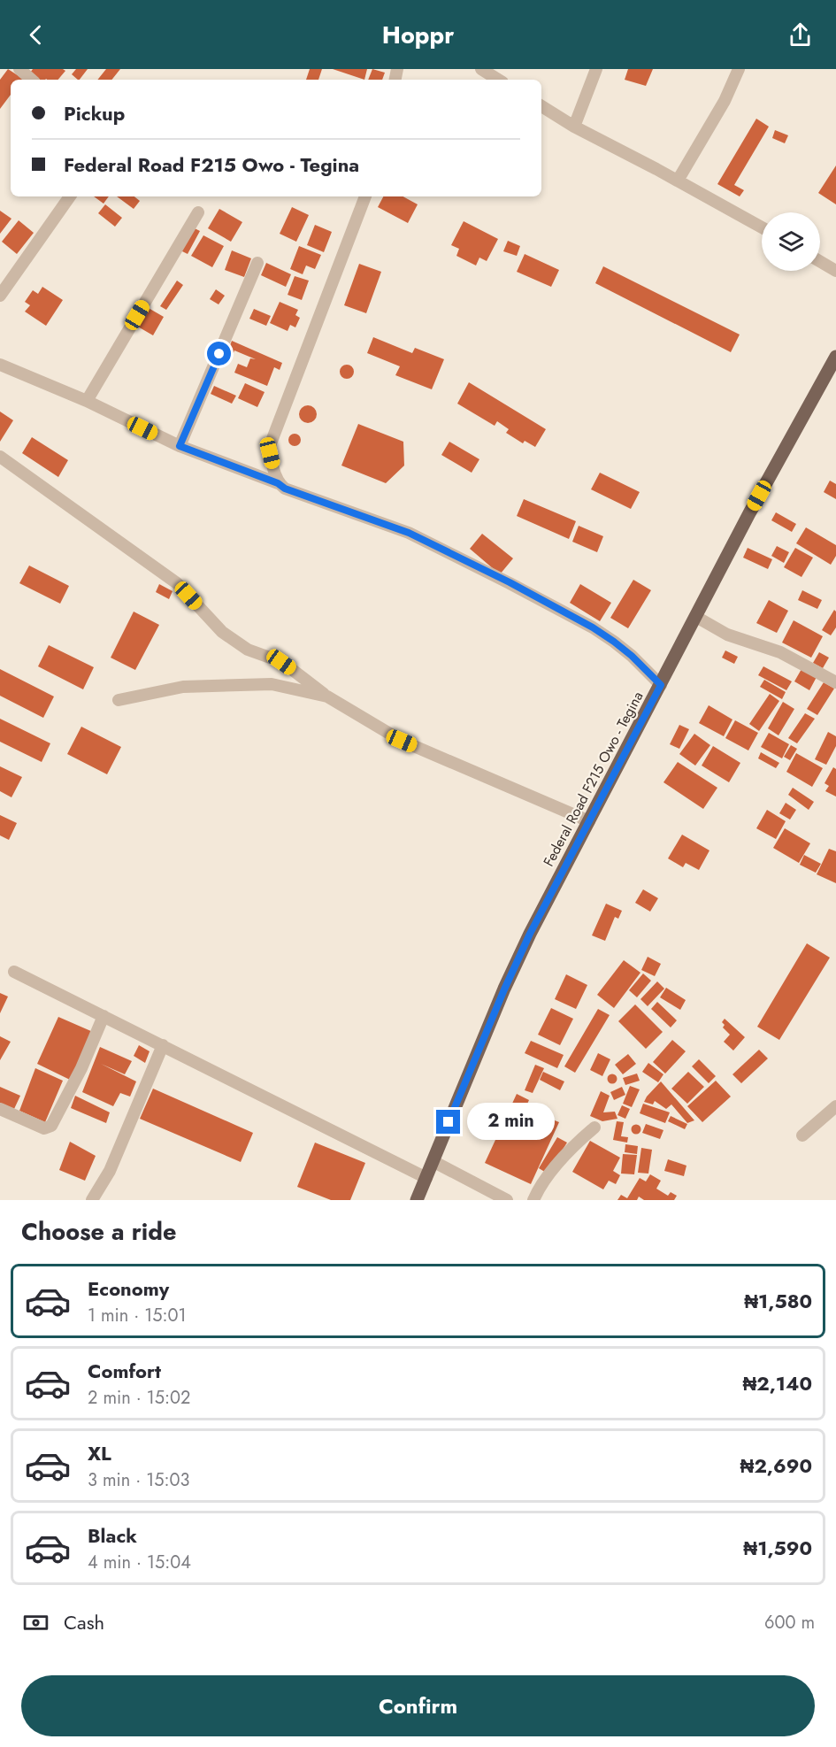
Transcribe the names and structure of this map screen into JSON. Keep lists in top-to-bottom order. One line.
{"streets":{"main road":["Federal Road F215 Owo - Tegina"]},"page":{"header":"Hoppr","banner":["Pickup","Federal Road F215 Owo - Tegina"],"bubble":"2 min","heading":"Choose a ride","list":[{"name":"Economy","note":"1 min · 15:01","value":"₦1,580"},{"name":"Comfort","note":"2 min · 15:02","value":"₦2,140"},{"name":"XL","note":"3 min · 15:03","value":"₦2,690"},{"name":"Black","note":"4 min · 15:04","value":"₦1,590"}],"pay":["Cash","600 m"],"buttons":"Confirm"}}
